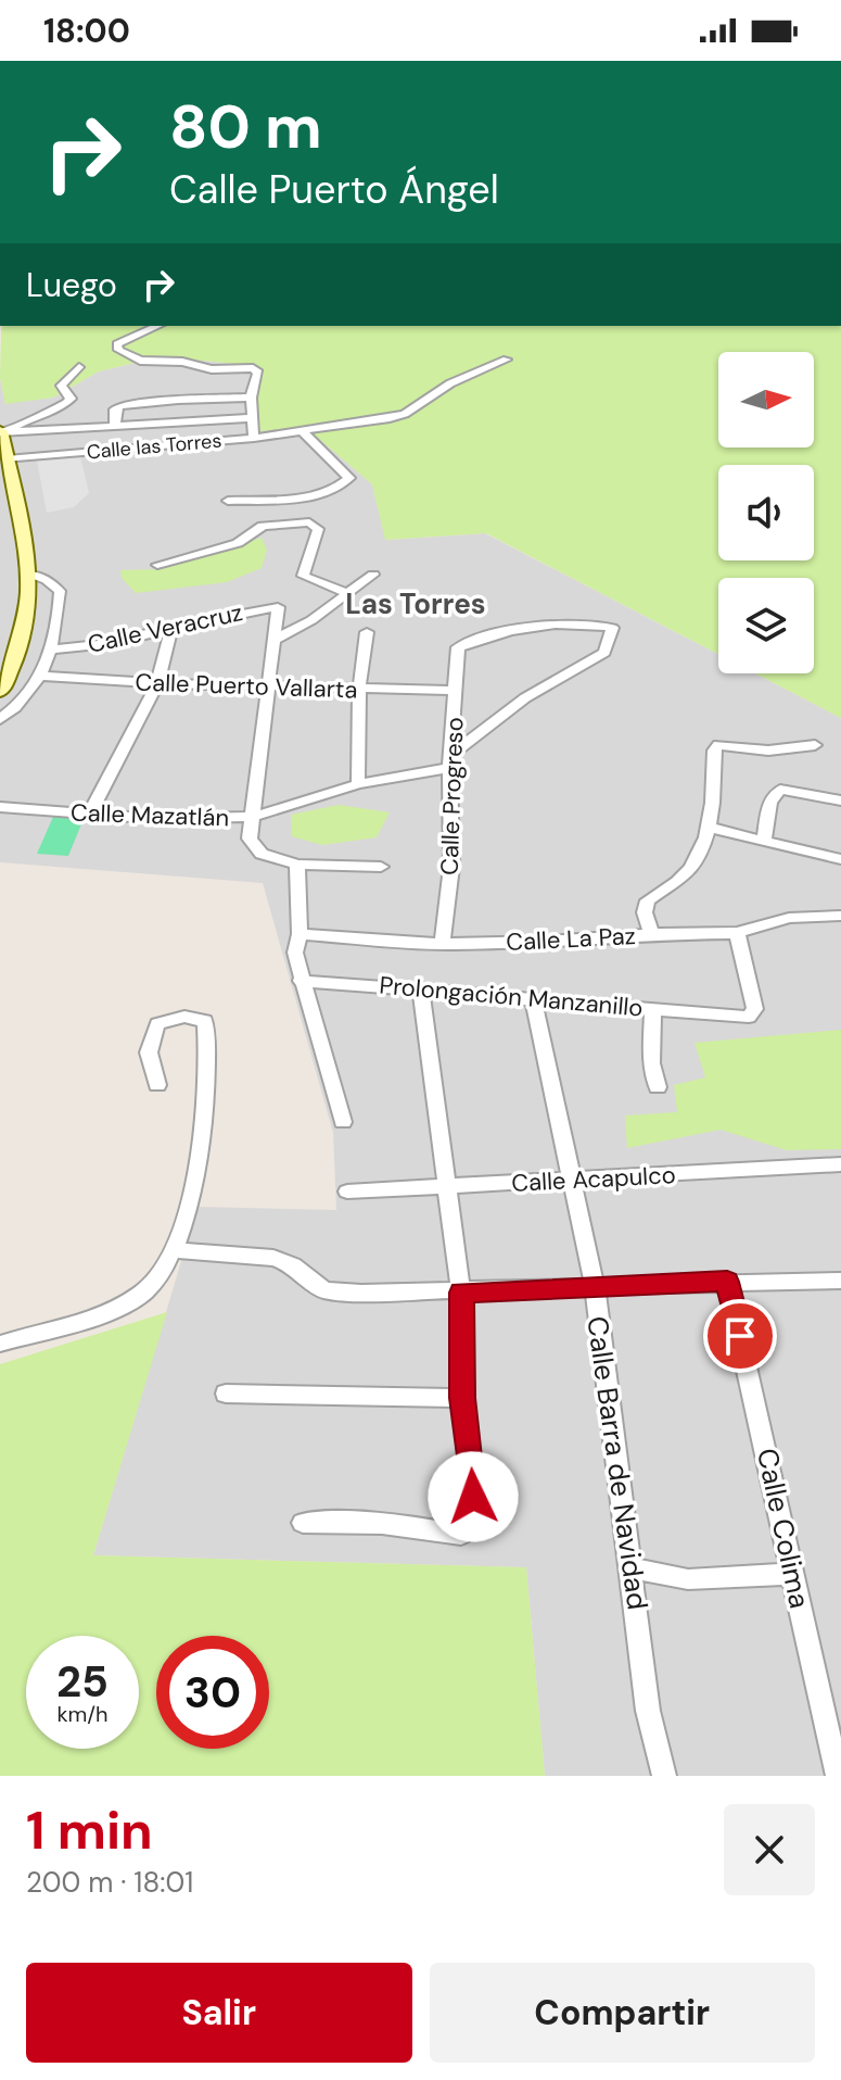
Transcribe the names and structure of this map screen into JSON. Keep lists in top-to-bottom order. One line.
{"streets":{"street":["Calle las Torres","Calle Veracruz","Calle Puerto Vallarta","Calle Progreso","Calle Mazatlán","Calle La Paz","Prolongación Manzanillo","Calle Acapulco","Calle Barra de Navidad","Calle Colima"]},"crossings":[["Calle Puerto Vallarta","Calle Progreso"],["Calle Progreso","Calle Mazatlán"],["Calle Progreso","Calle La Paz"],["Calle La Paz","Prolongación Manzanillo"],["Prolongación Manzanillo","Calle Barra de Navidad"],["Calle Acapulco","Calle Barra de Navidad"]],"districts":["Las Torres"],"north":"right","page":{"status":"18:00","turn":["80 m","Calle Puerto Ángel"],"then":"Luego","speed":"25 km/h","limit":"30","heading":["1 min","200 m · 18:01"],"buttons":["Salir","Compartir"]}}
